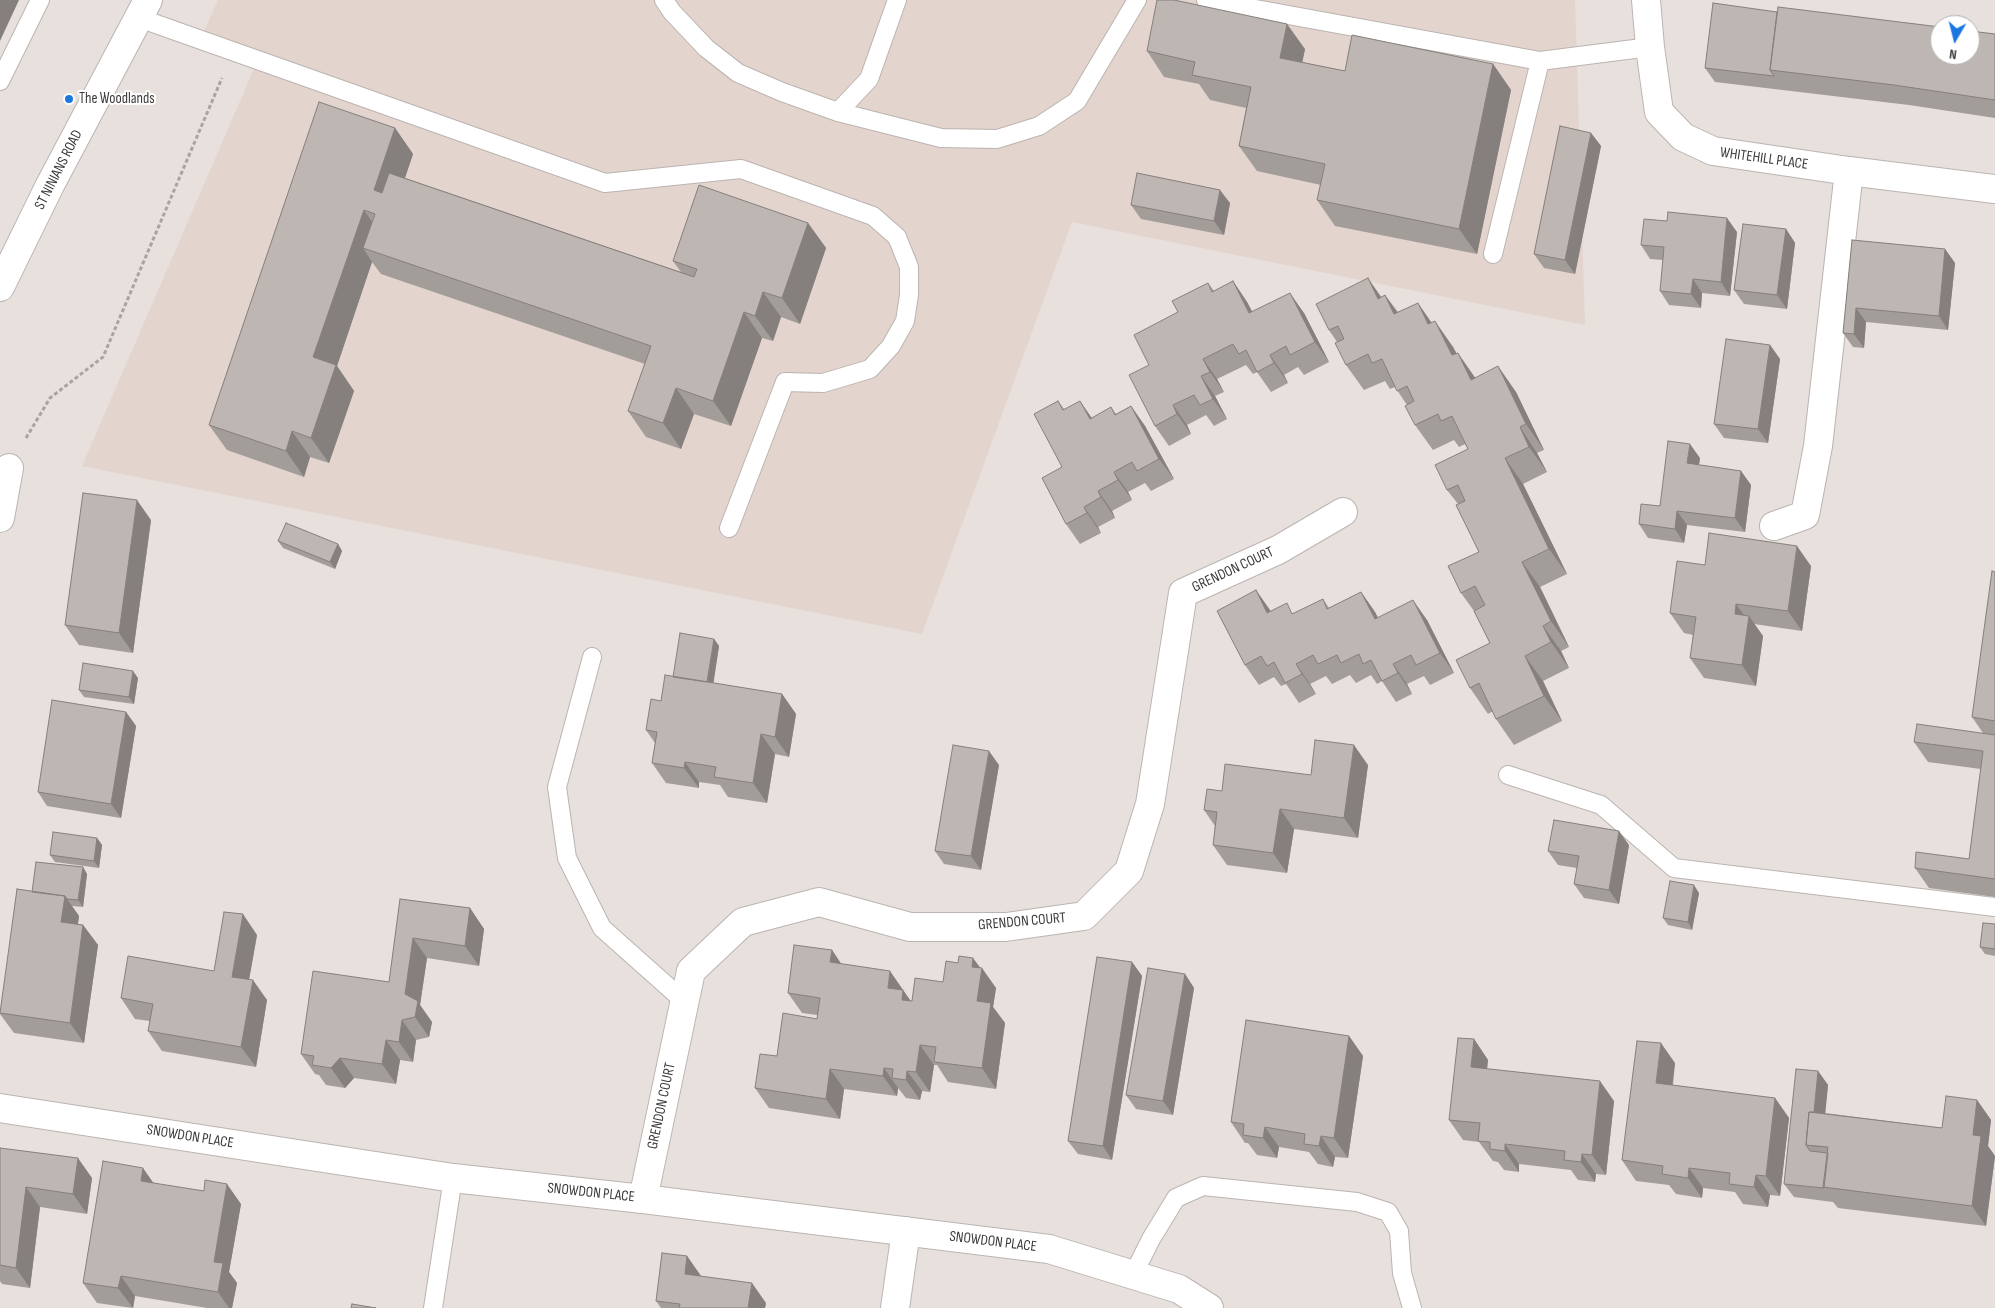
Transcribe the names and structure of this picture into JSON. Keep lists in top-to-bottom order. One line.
{"streets":{"street":["WHITEHILL PLACE","ST NINIANS ROAD","GRENDON COURT","SNOWDON PLACE"]},"crossings":[["GRENDON COURT","SNOWDON PLACE"]],"places":["The Woodlands"],"north":"bottom"}
